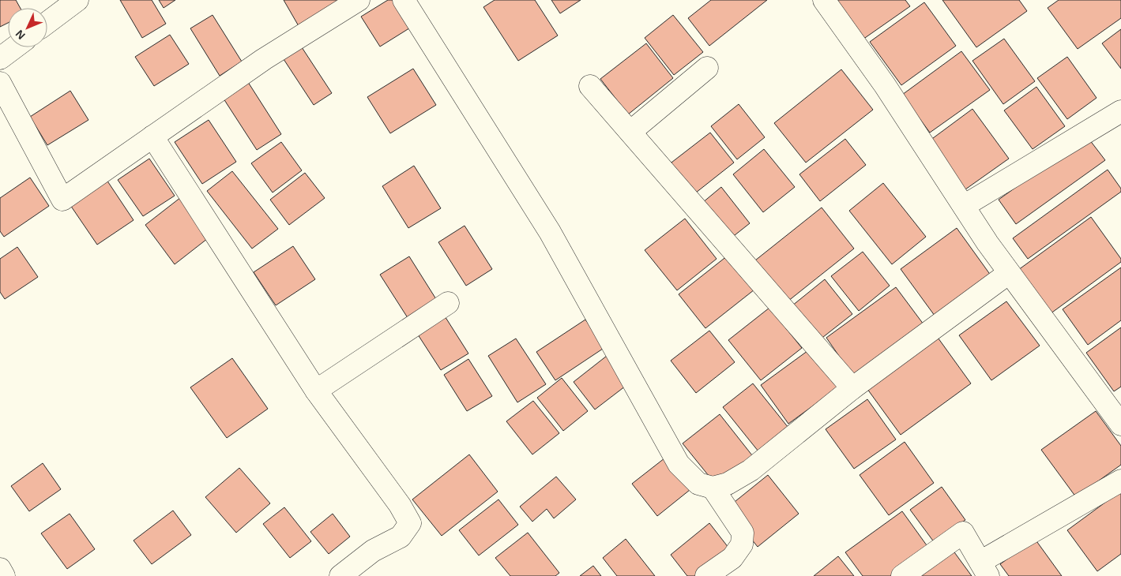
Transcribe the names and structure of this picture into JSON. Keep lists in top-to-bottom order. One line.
{"north":"bottom left"}
